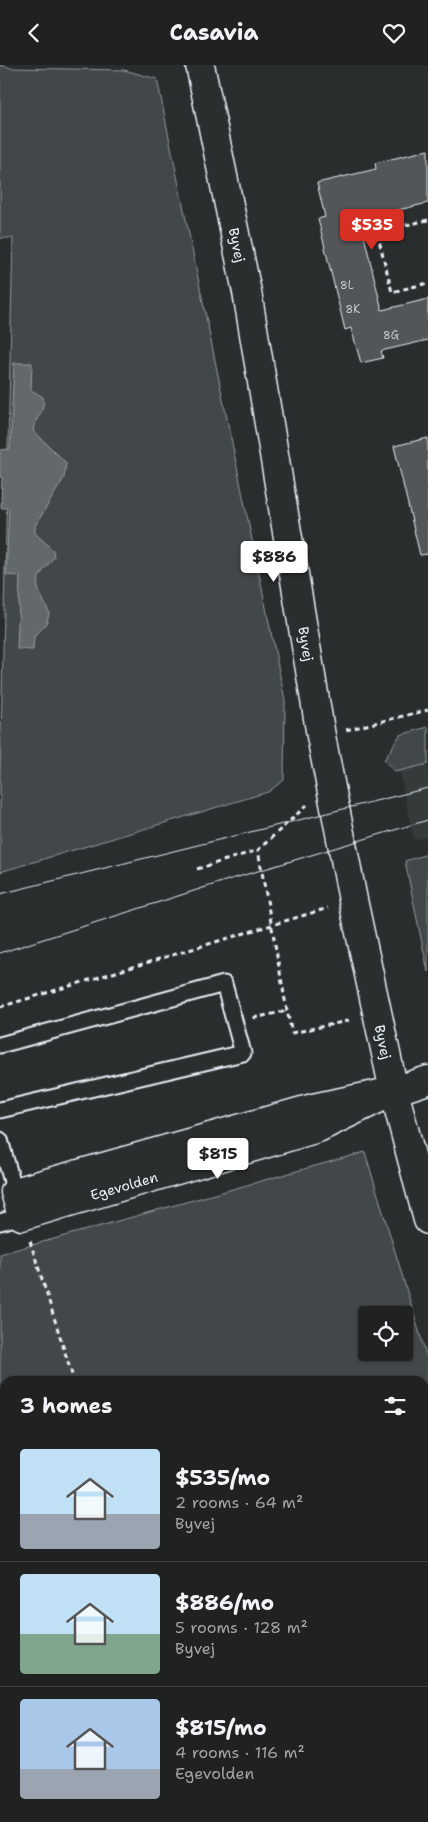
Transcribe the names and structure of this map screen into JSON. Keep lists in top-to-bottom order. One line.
{"streets":{"street":["Byvej","Egevolden"]},"crossings":[["Byvej","Egevolden"]],"house_numbers":["8L","8K","8G"],"page":{"header":"Casavia","price":["$535","$886","$815"],"heading":"3 homes","list":[{"name":"$535/mo","note":"2 rooms · 64 m² · Byvej"},{"name":"$886/mo","note":"5 rooms · 128 m² · Byvej"},{"name":"$815/mo","note":"4 rooms · 116 m² · Egevolden"}]}}
